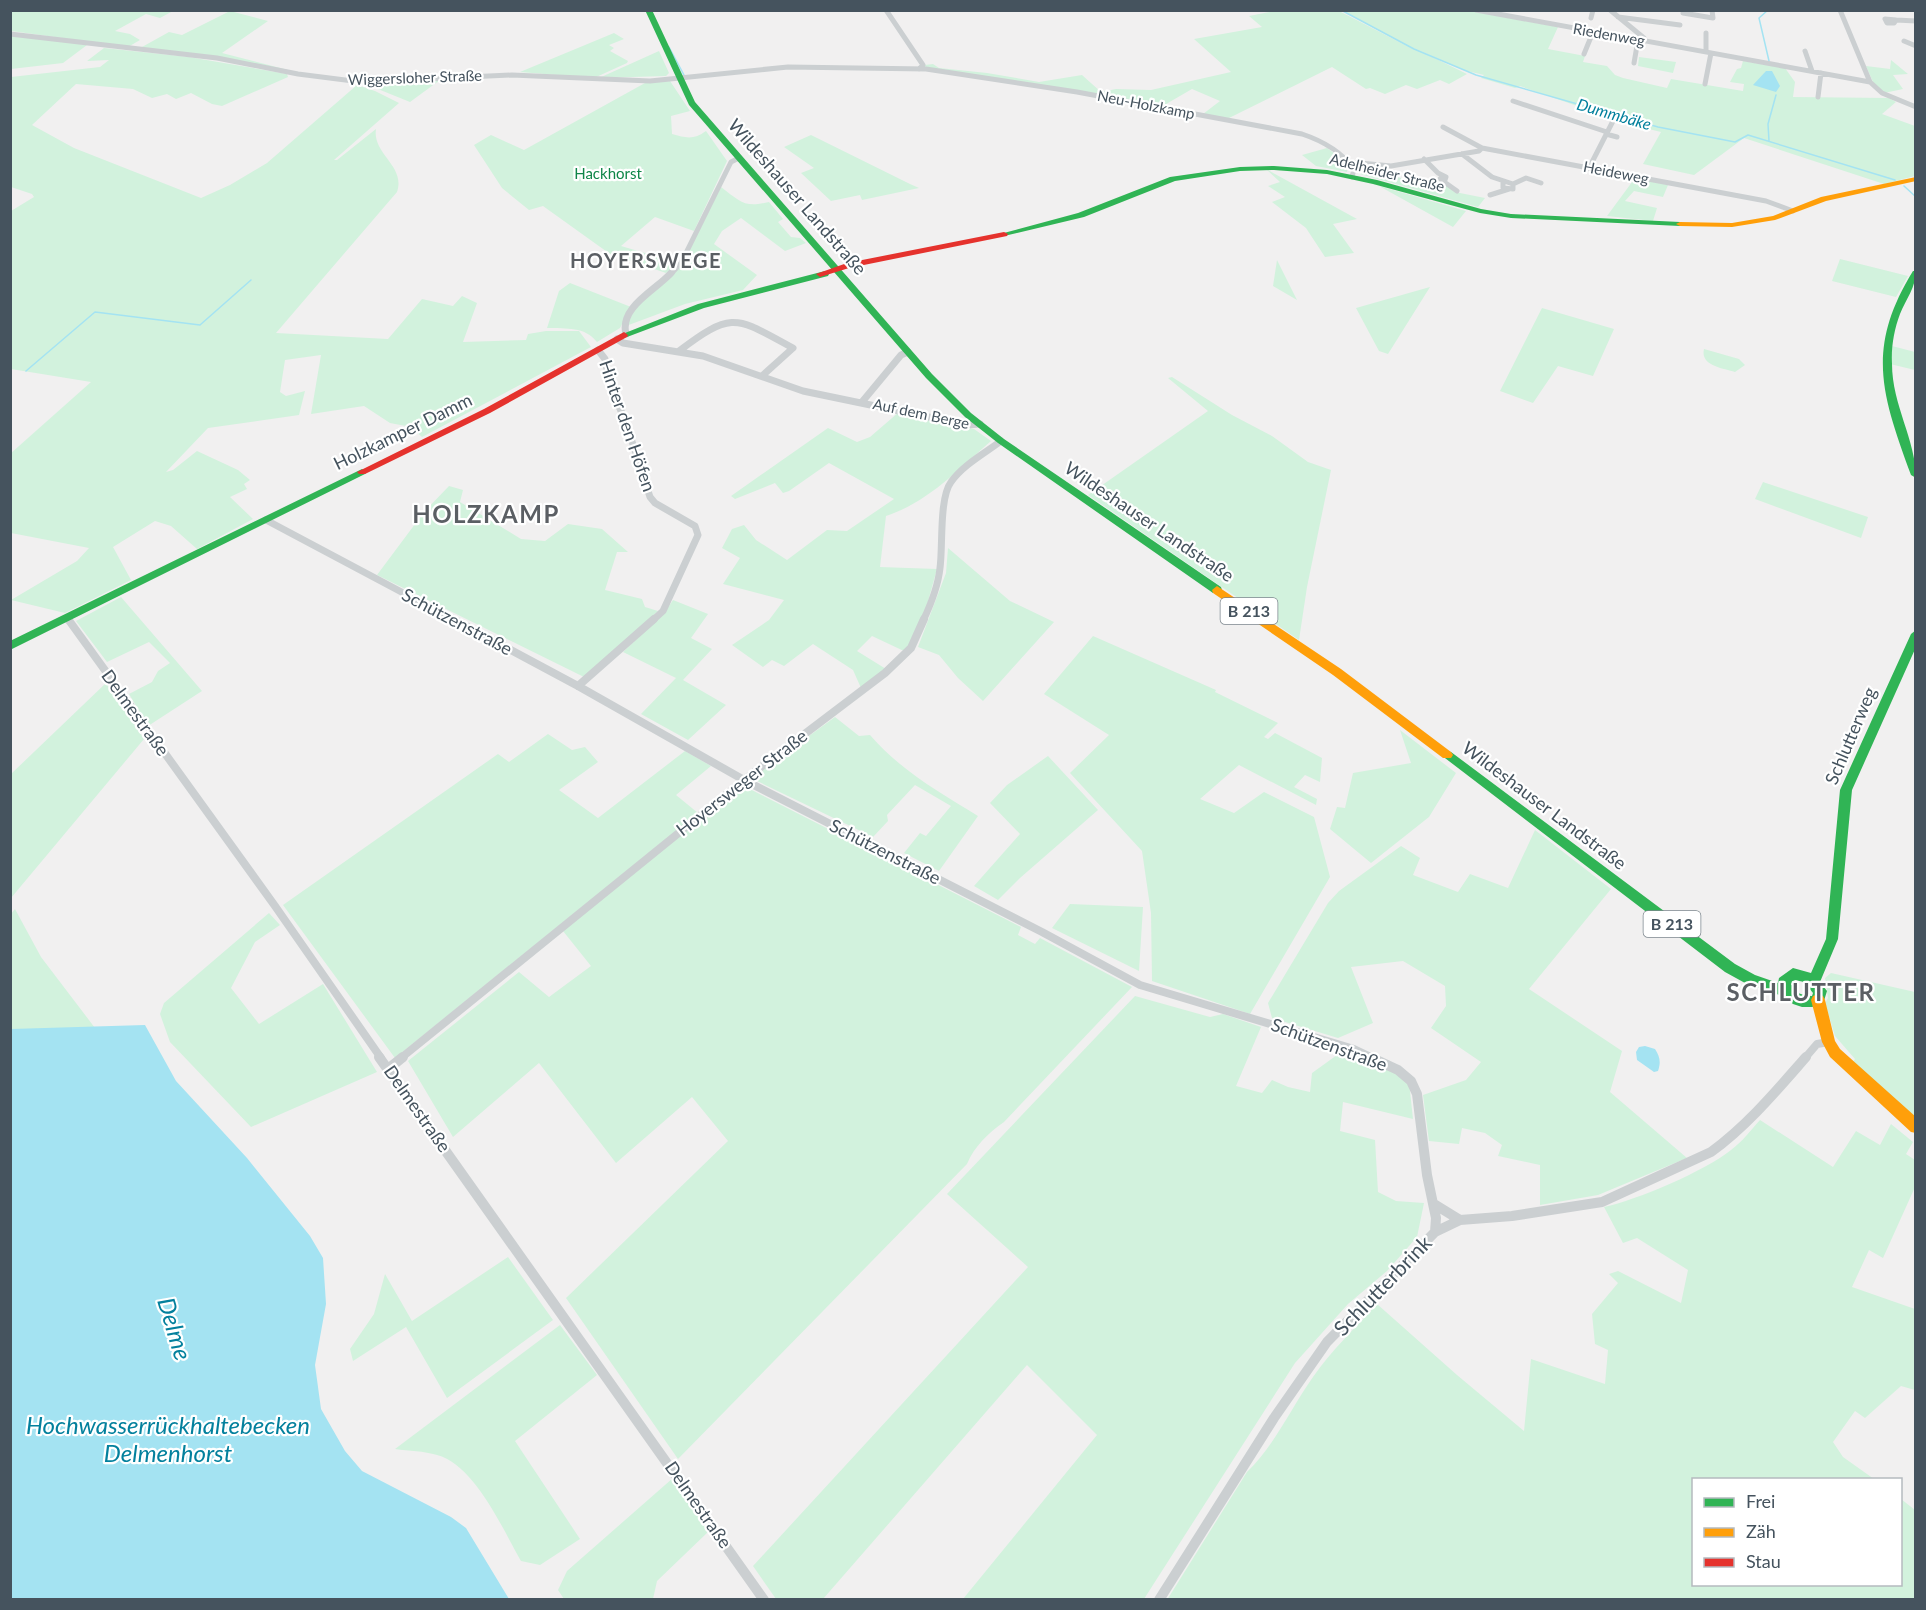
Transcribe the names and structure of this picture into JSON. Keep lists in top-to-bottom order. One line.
{"streets":{"main road":["Adelheider Straße","Wildeshauser Landstraße","Holzkamper Damm","B 213","Schlutterweg"],"street":["Riedenweg","Wiggersloher Straße","Neu-Holzkamp","Heideweg","Auf dem Berge","Hinter den Höfen","Schützenstraße","Delmestraße","Hoyersweger Straße","Schlutterbrink"]},"crossings":[["Wiggersloher Straße","Neu-Holzkamp"],["Wiggersloher Straße","Wildeshauser Landstraße"],["Neu-Holzkamp","Wildeshauser Landstraße"],["Adelheider Straße","Heideweg"],["Adelheider Straße","Wildeshauser Landstraße"],["Adelheider Straße","Holzkamper Damm"],["Wildeshauser Landstraße","Auf dem Berge"],["Wildeshauser Landstraße","Holzkamper Damm"],["Wildeshauser Landstraße","Hoyersweger Straße"],["Auf dem Berge","Holzkamper Damm"],["Hinter den Höfen","Holzkamper Damm"],["Hinter den Höfen","Schützenstraße"],["Holzkamper Damm","Schützenstraße"],["Holzkamper Damm","Delmestraße"],["Schützenstraße","Hoyersweger Straße"],["Schützenstraße","Schlutterbrink"],["Delmestraße","Hoyersweger Straße"]],"districts":["HOYERSWEGE","HOLZKAMP","SCHLUTTER"],"water":["Dummbäke","Delme","Hochwasserrückhaltebecken Delmenhorst"],"parks":["Hackhorst"],"legend":["Frei","Zäh","Stau"]}
